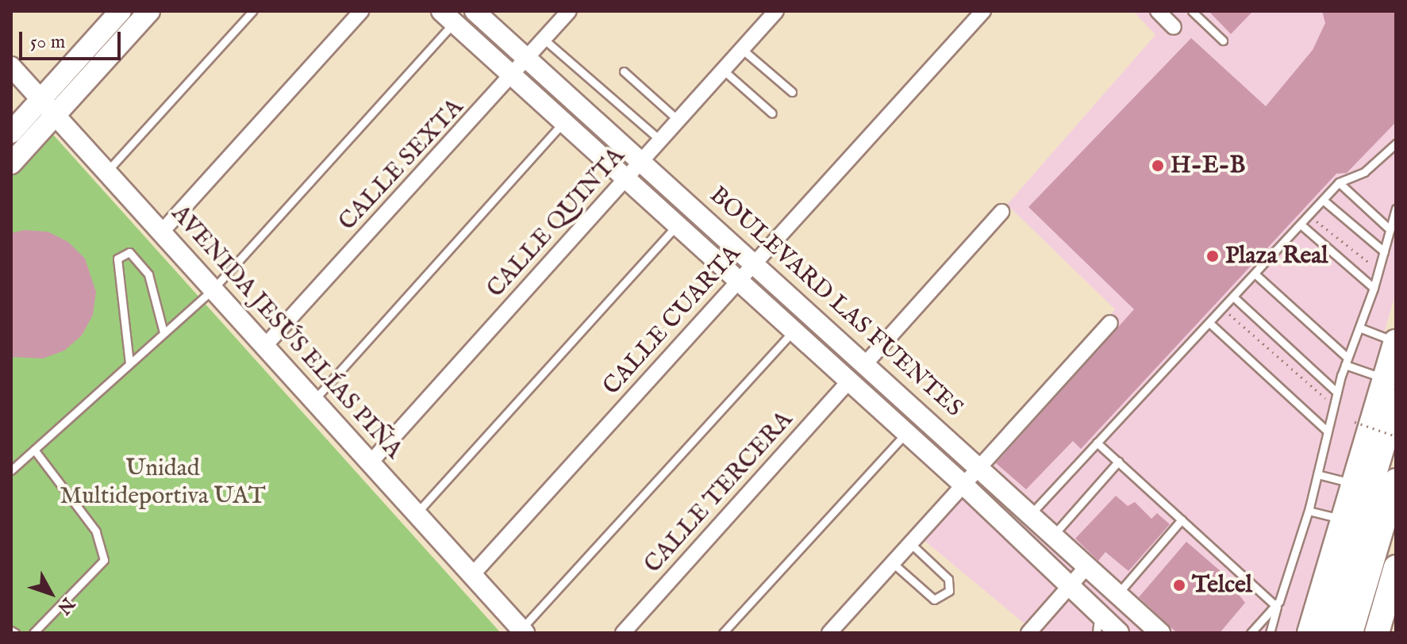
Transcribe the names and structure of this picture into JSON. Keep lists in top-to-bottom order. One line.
{"streets":{"street":["CALLE SEXTA","CALLE QUINTA","BOULEVARD LAS FUENTES","CALLE CUARTA","AVENIDA JESÚS ELÍAS PIÑA","CALLE TERCERA"]},"crossings":[["CALLE SEXTA","BOULEVARD LAS FUENTES"],["CALLE SEXTA","AVENIDA JESÚS ELÍAS PIÑA"],["CALLE QUINTA","BOULEVARD LAS FUENTES"],["CALLE QUINTA","AVENIDA JESÚS ELÍAS PIÑA"],["BOULEVARD LAS FUENTES","CALLE CUARTA"],["BOULEVARD LAS FUENTES","CALLE TERCERA"],["CALLE CUARTA","AVENIDA JESÚS ELÍAS PIÑA"]],"parks":["Unidad Multideportiva UAT"],"places":["H-E-B","Plaza Real","Telcel"],"scale_bar":"50 m","north":"bottom right"}
